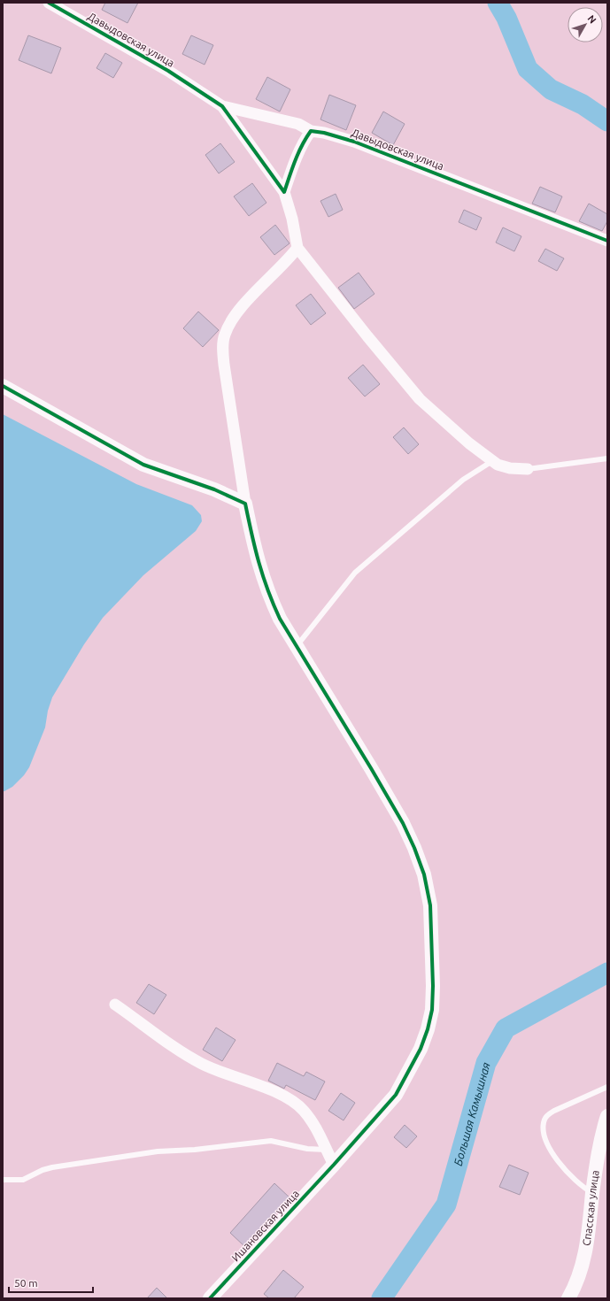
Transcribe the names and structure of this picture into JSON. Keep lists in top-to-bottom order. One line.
{"streets":{"street":["Давыдовская улица","Спасская улица","Ишановская улица"]},"water":["Большая Камышная"],"scale_bar":"50 m","north":"top right"}
